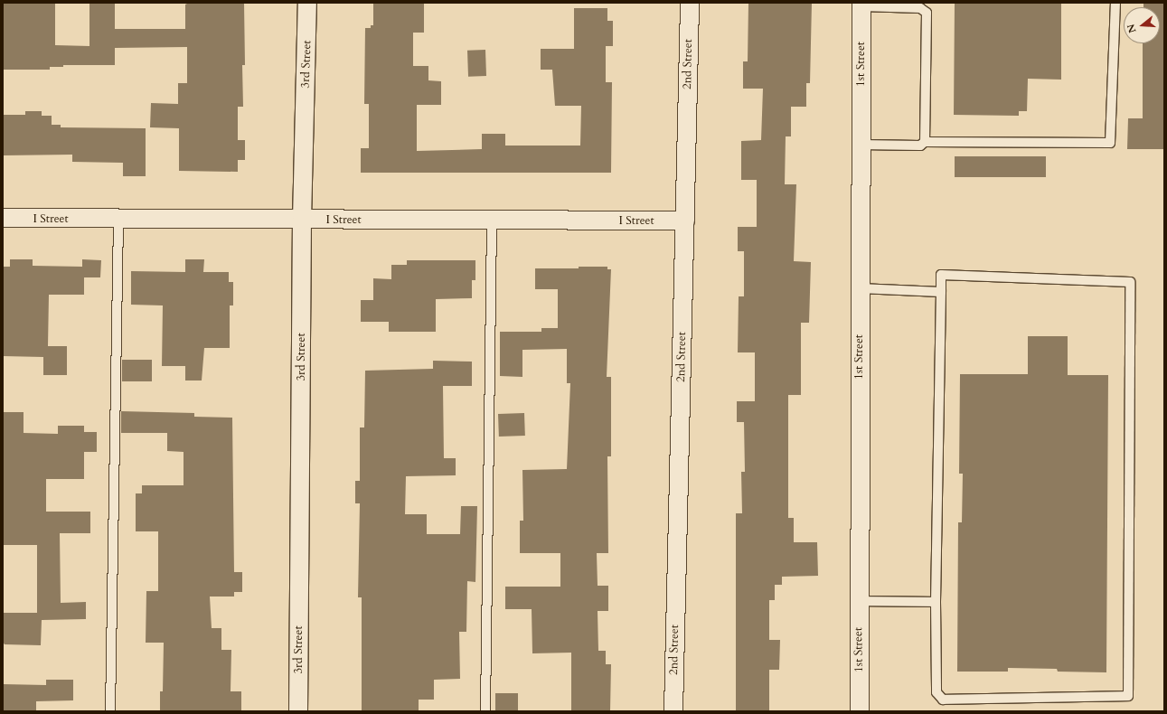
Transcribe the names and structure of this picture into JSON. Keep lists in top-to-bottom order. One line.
{"streets":{"street":["3rd Street","2nd Street","1st Street","I Street"]},"crossings":[["3rd Street","I Street"],["2nd Street","I Street"]],"north":"left"}
